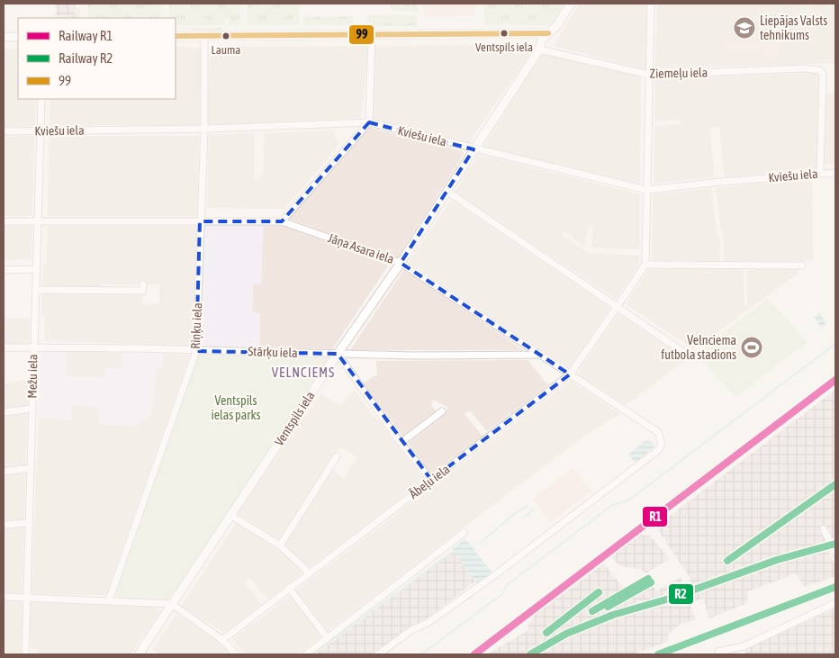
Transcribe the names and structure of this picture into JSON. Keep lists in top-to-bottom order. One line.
{"streets":{"street":["Ziemeļu iela","Kviešu iela","Jāņa Asara iela","Riņķu iela","Stārķu iela","Mežu iela","Ventspils iela","Ābeļu iela"]},"crossings":[["Ziemeļu iela","Kviešu iela"],["Ziemeļu iela","Ventspils iela"],["Kviešu iela","Riņķu iela"],["Kviešu iela","Mežu iela"],["Kviešu iela","Ventspils iela"],["Jāņa Asara iela","Riņķu iela"],["Jāņa Asara iela","Stārķu iela"],["Jāņa Asara iela","Mežu iela"],["Jāņa Asara iela","Ventspils iela"],["Jāņa Asara iela","Ābeļu iela"],["Riņķu iela","Stārķu iela"],["Stārķu iela","Mežu iela"],["Stārķu iela","Ventspils iela"]],"districts":["VELNCIEMS"],"parks":["Ventspils ielas parks"],"places":{"school or university":["Liepājas Valsts tehnikums"],"other":["Ventspils iela","Lauma"],"sports":["Velnciema futbola stadions"]},"lines":["transit line 99","rail line R1","rail line R2"],"legend":["Railway R1","Railway R2","99"]}
